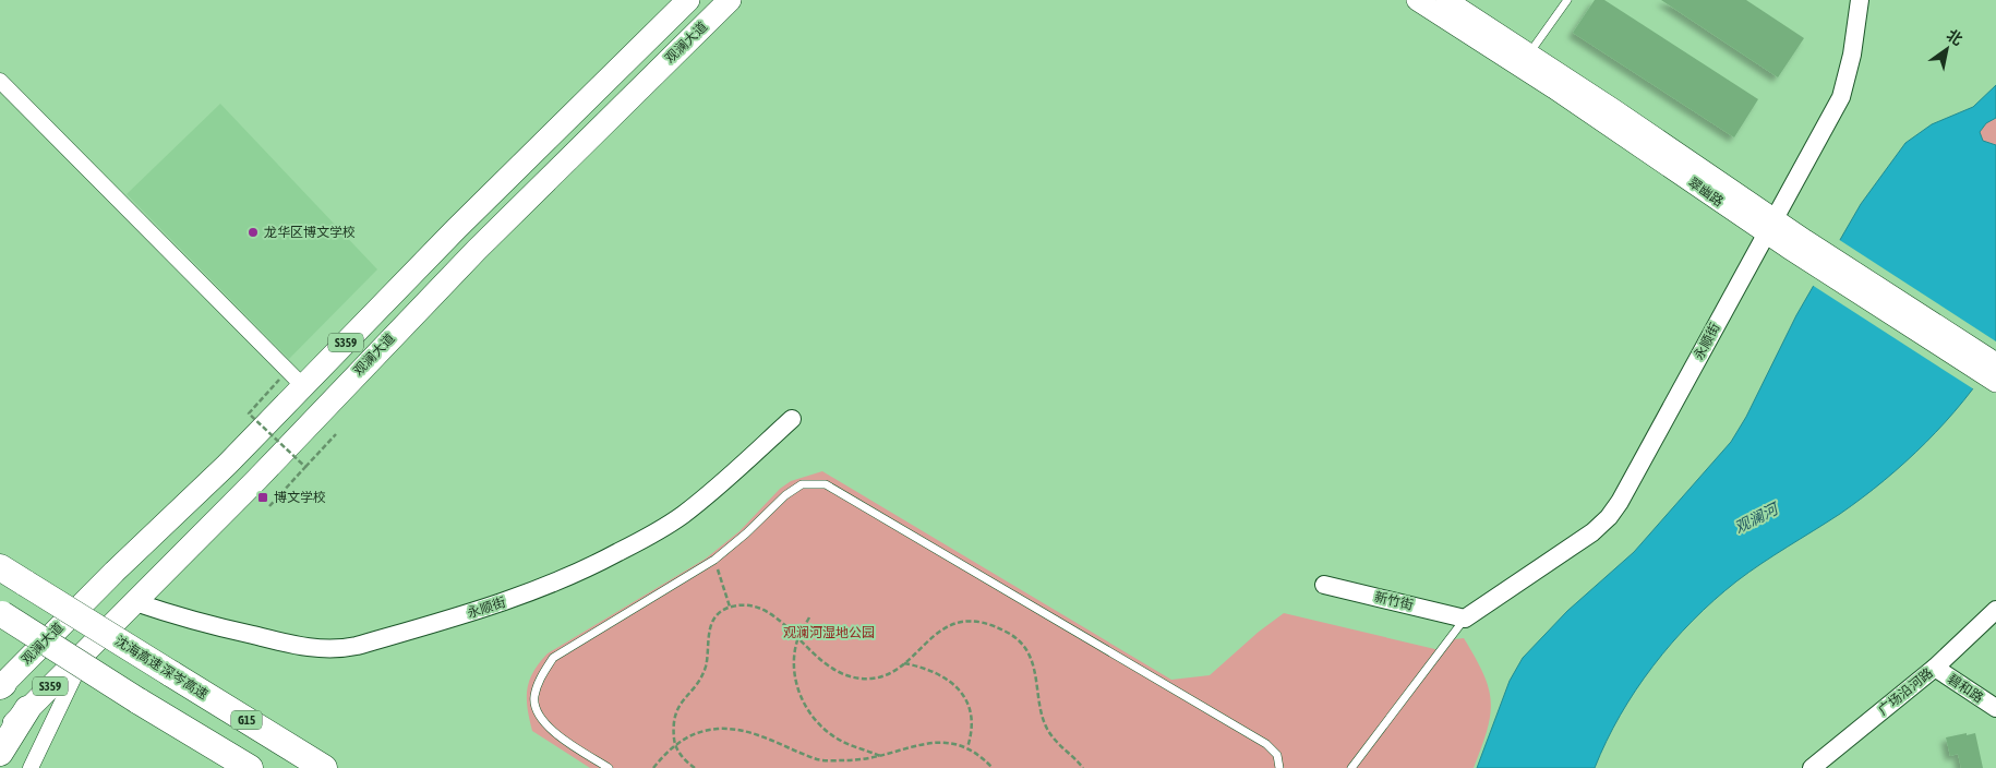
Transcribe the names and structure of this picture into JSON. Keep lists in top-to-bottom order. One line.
{"streets":{"highway":["沈海高速 深岑高速","G15"],"main road":["观澜大道","翠幽路","S359"],"street":["永顺街","新竹街","碧和路","广场沿河路"]},"crossings":[["观澜大道","永顺街"],["翠幽路","永顺街"],["永顺街","新竹街"],["碧和路","广场沿河路"]],"water":["观澜河"],"parks":["观澜河湿地公园"],"places":{"other":["龙华区博文学校"],"transit":["博文学校"]},"north":"top right"}
